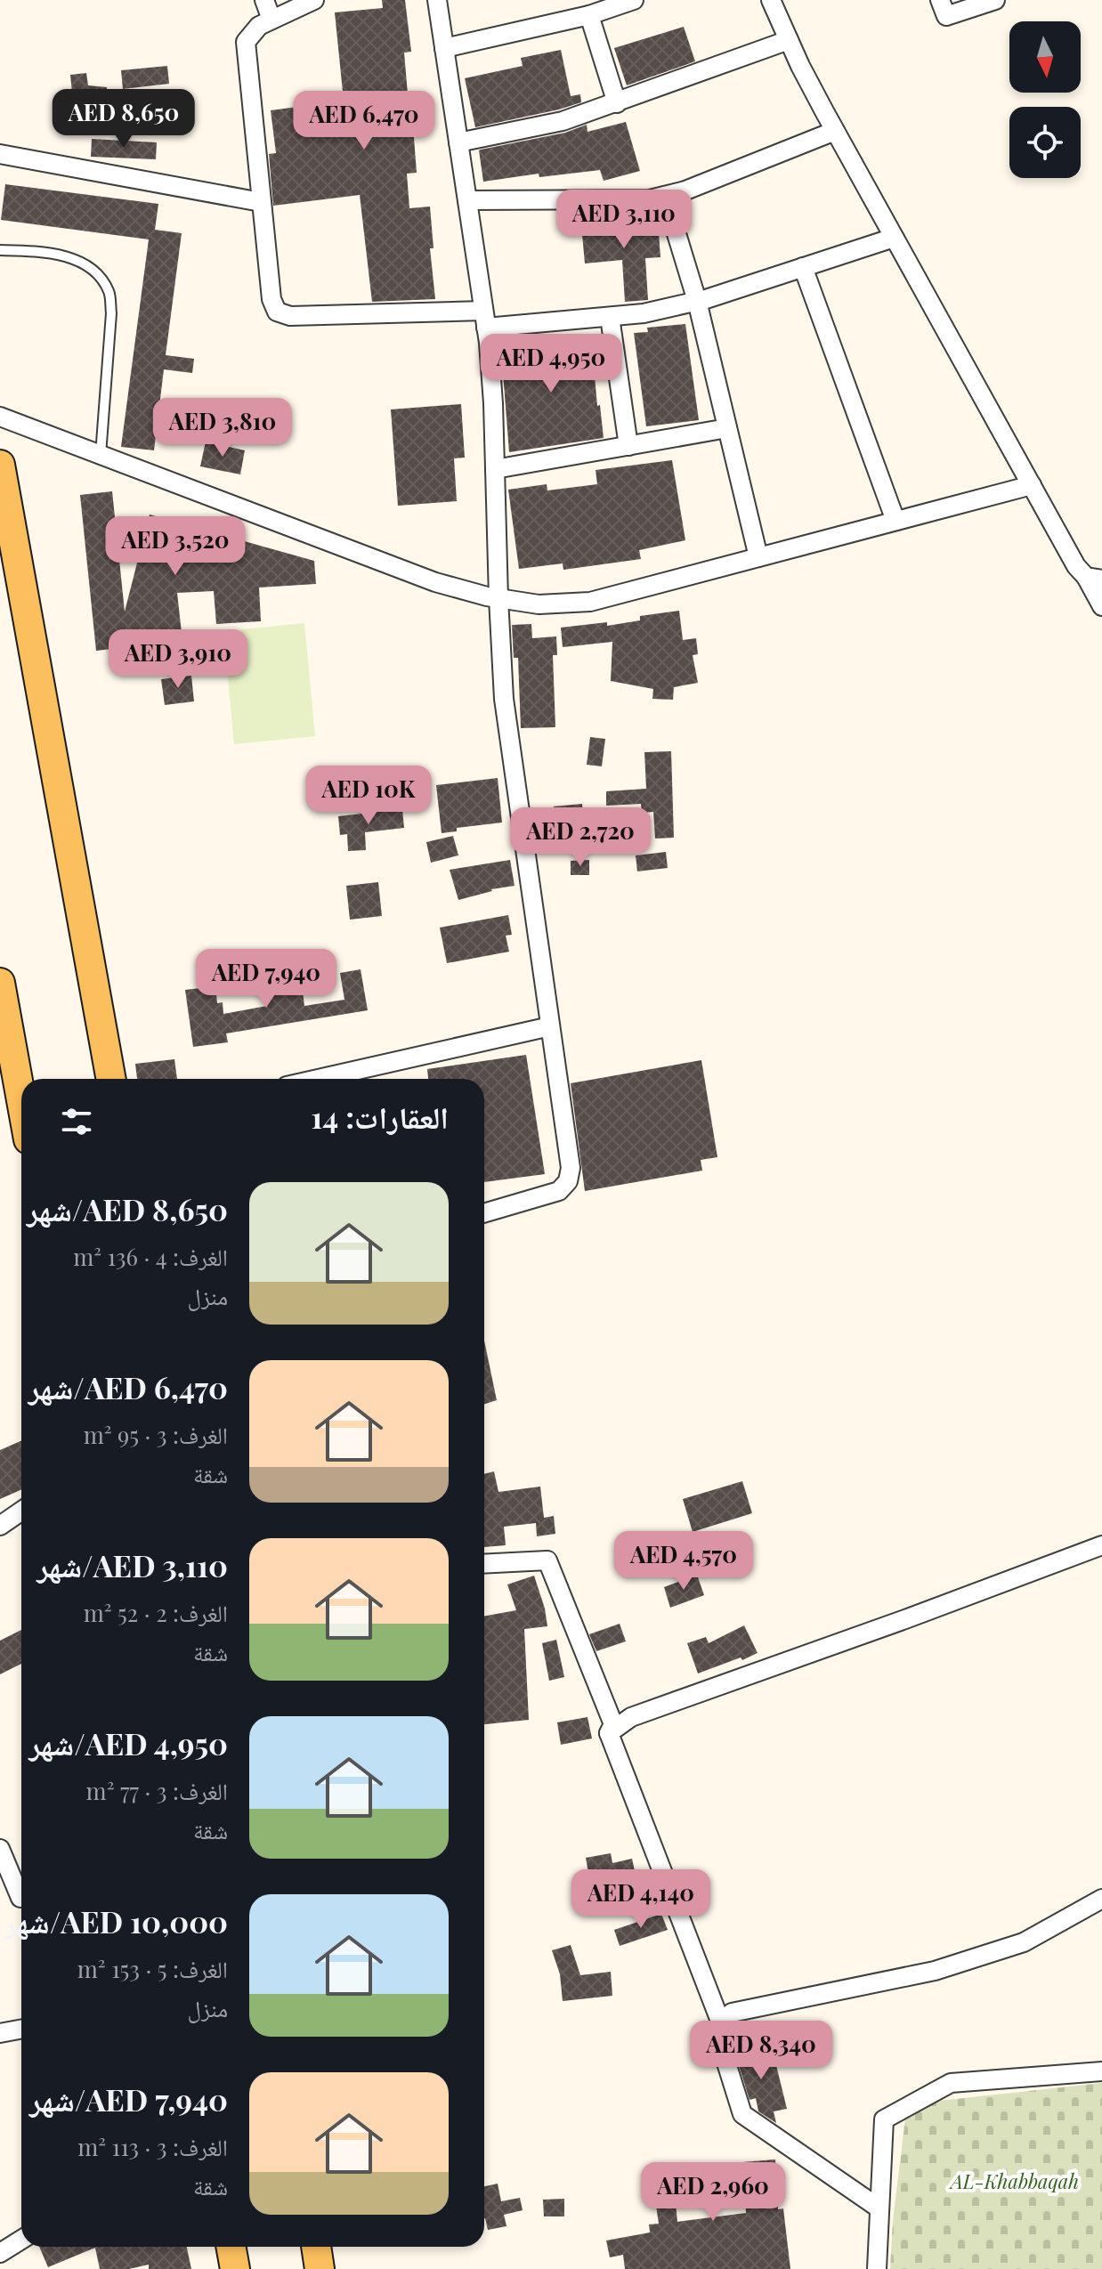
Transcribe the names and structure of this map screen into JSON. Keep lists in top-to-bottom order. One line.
{"parks":["AL-Khabbaqah"],"north":"bottom","page":{"price":["AED 8,650","AED 6,470","AED 3,110","AED 4,950","AED 3,810","AED 3,520","AED 3,910","AED 10K","AED 2,720","AED 7,940","AED 4,570","AED 4,140","AED 8,340","AED 2,960"],"heading":"العقارات: 14","list":[{"name":"AED 8,650/شهر","note":"الغرف: 4 · 136 m² · منزل"},{"name":"AED 6,470/شهر","note":"الغرف: 3 · 95 m² · شقة"},{"name":"AED 3,110/شهر","note":"الغرف: 2 · 52 m² · شقة"},{"name":"AED 4,950/شهر","note":"الغرف: 3 · 77 m² · شقة"},{"name":"AED 10,000/شهر","note":"الغرف: 5 · 153 m² · منزل"},{"name":"AED 7,940/شهر","note":"الغرف: 3 · 113 m² · شقة"}]}}
